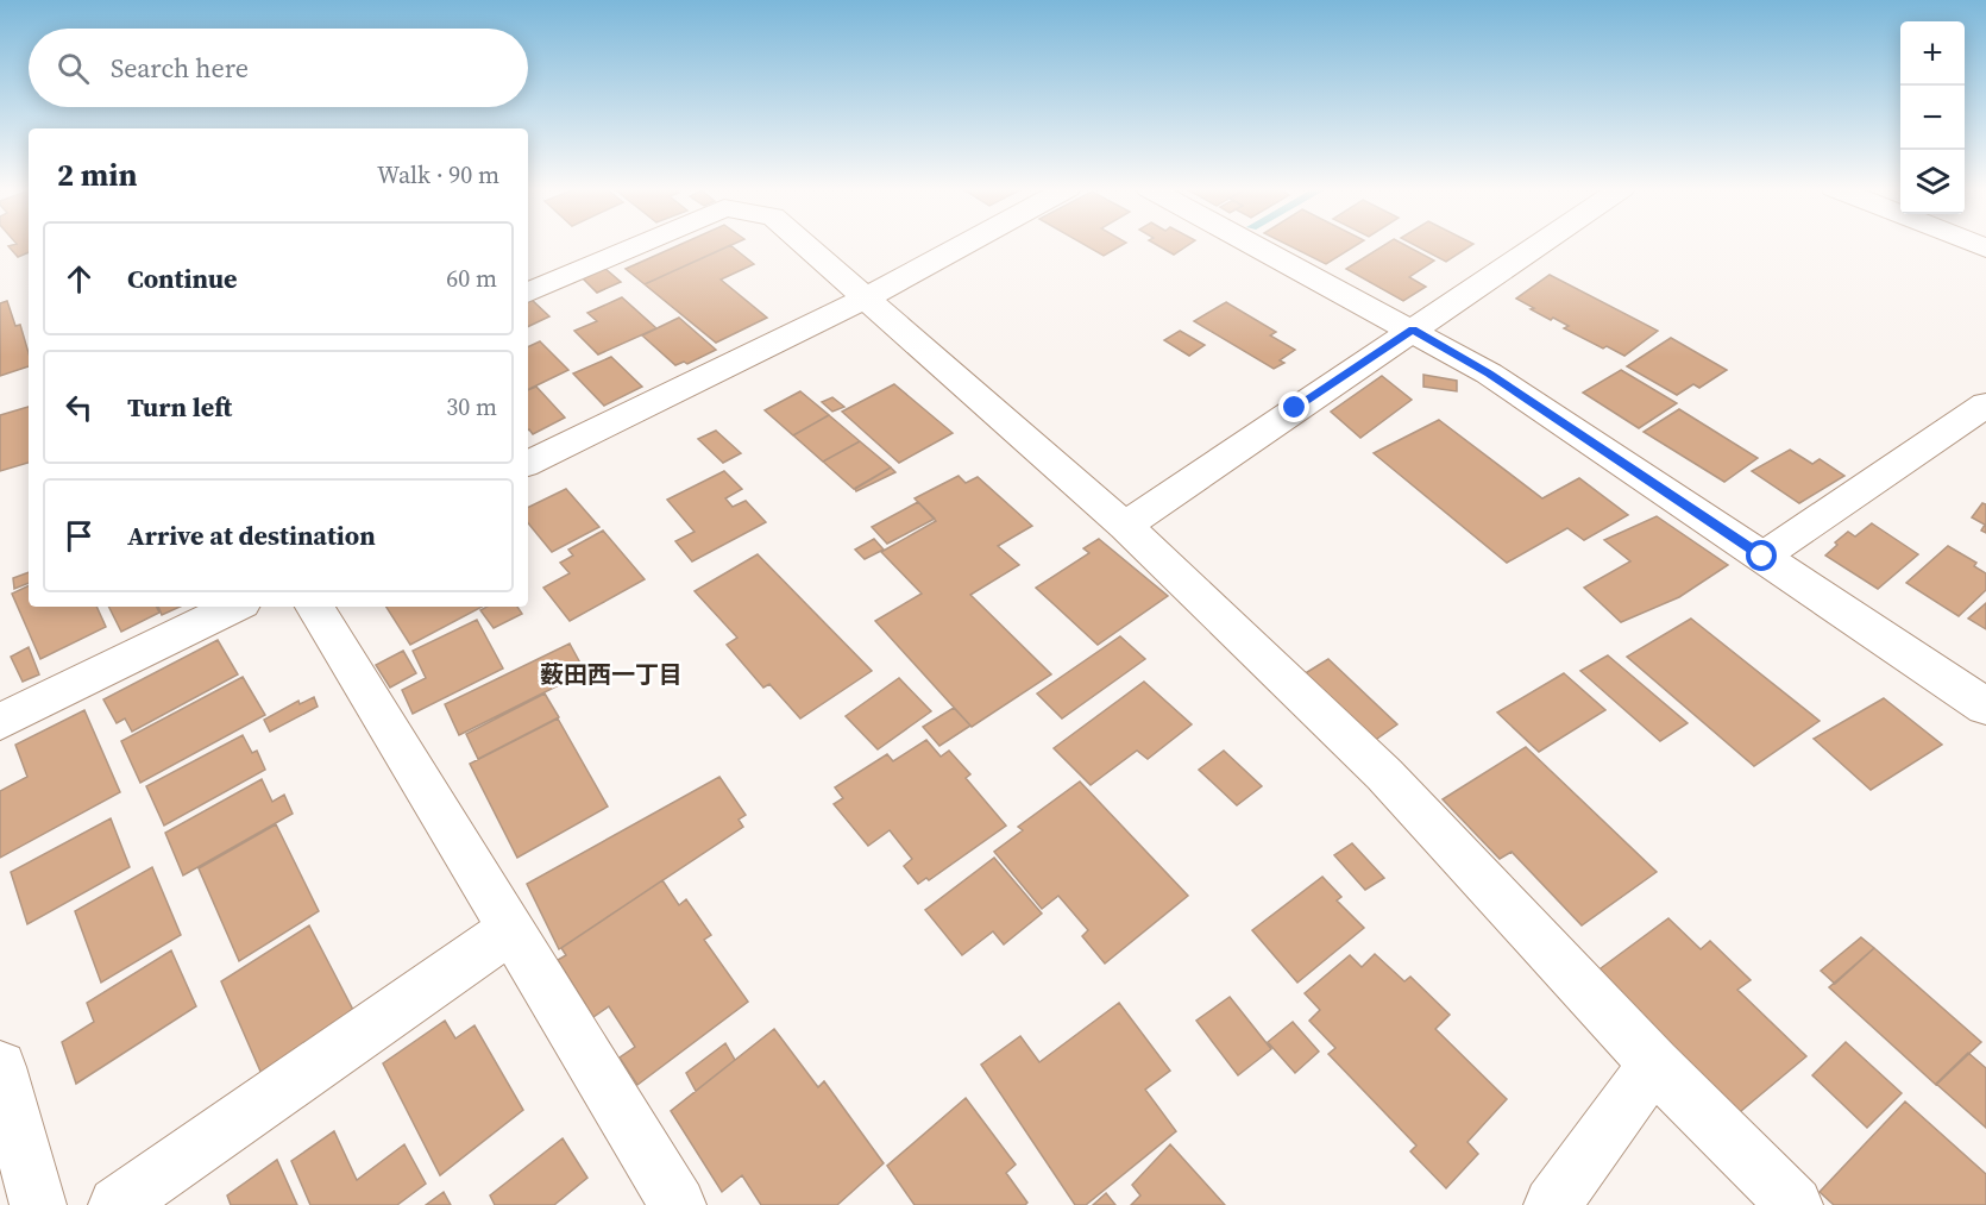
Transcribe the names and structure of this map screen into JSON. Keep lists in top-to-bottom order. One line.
{"districts":["薮田西一丁目"],"page":{"map_buttons":["+","−"],"search":"Search here","heading":["2 min","Walk · 90 m"],"list":[["Continue","60 m"],["Turn left","30 m"],"Arrive at destination"]}}
